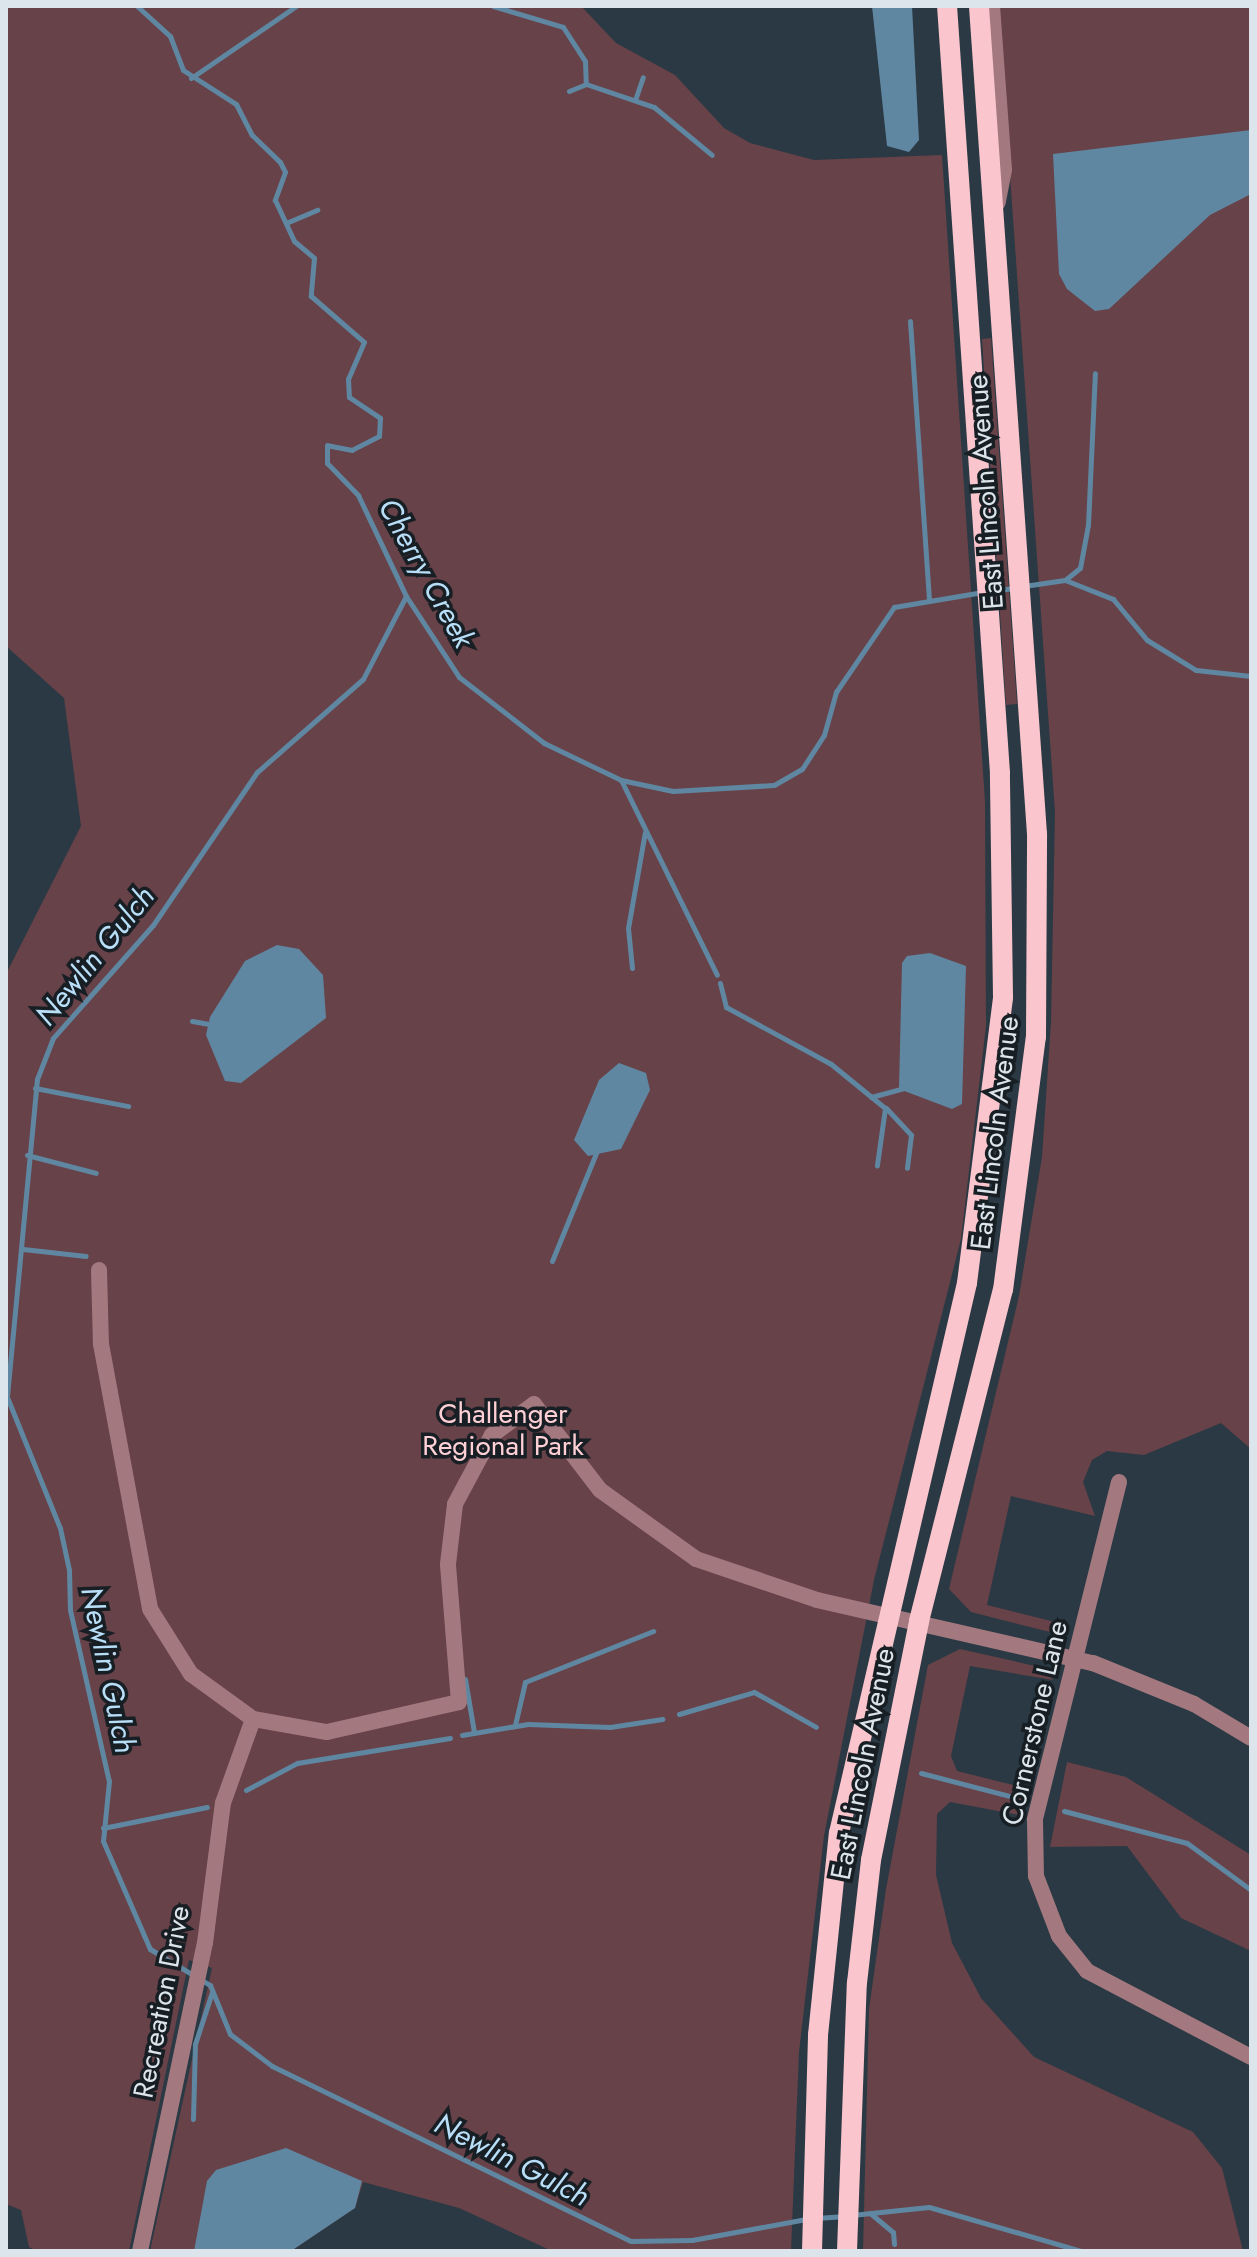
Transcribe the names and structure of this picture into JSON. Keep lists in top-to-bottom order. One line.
{"streets":{"main road":["East Lincoln Avenue"],"street":["Cornerstone Lane","Recreation Drive"]},"water":["Cherry Creek","Newlin Gulch"],"parks":["Challenger Regional Park"]}
